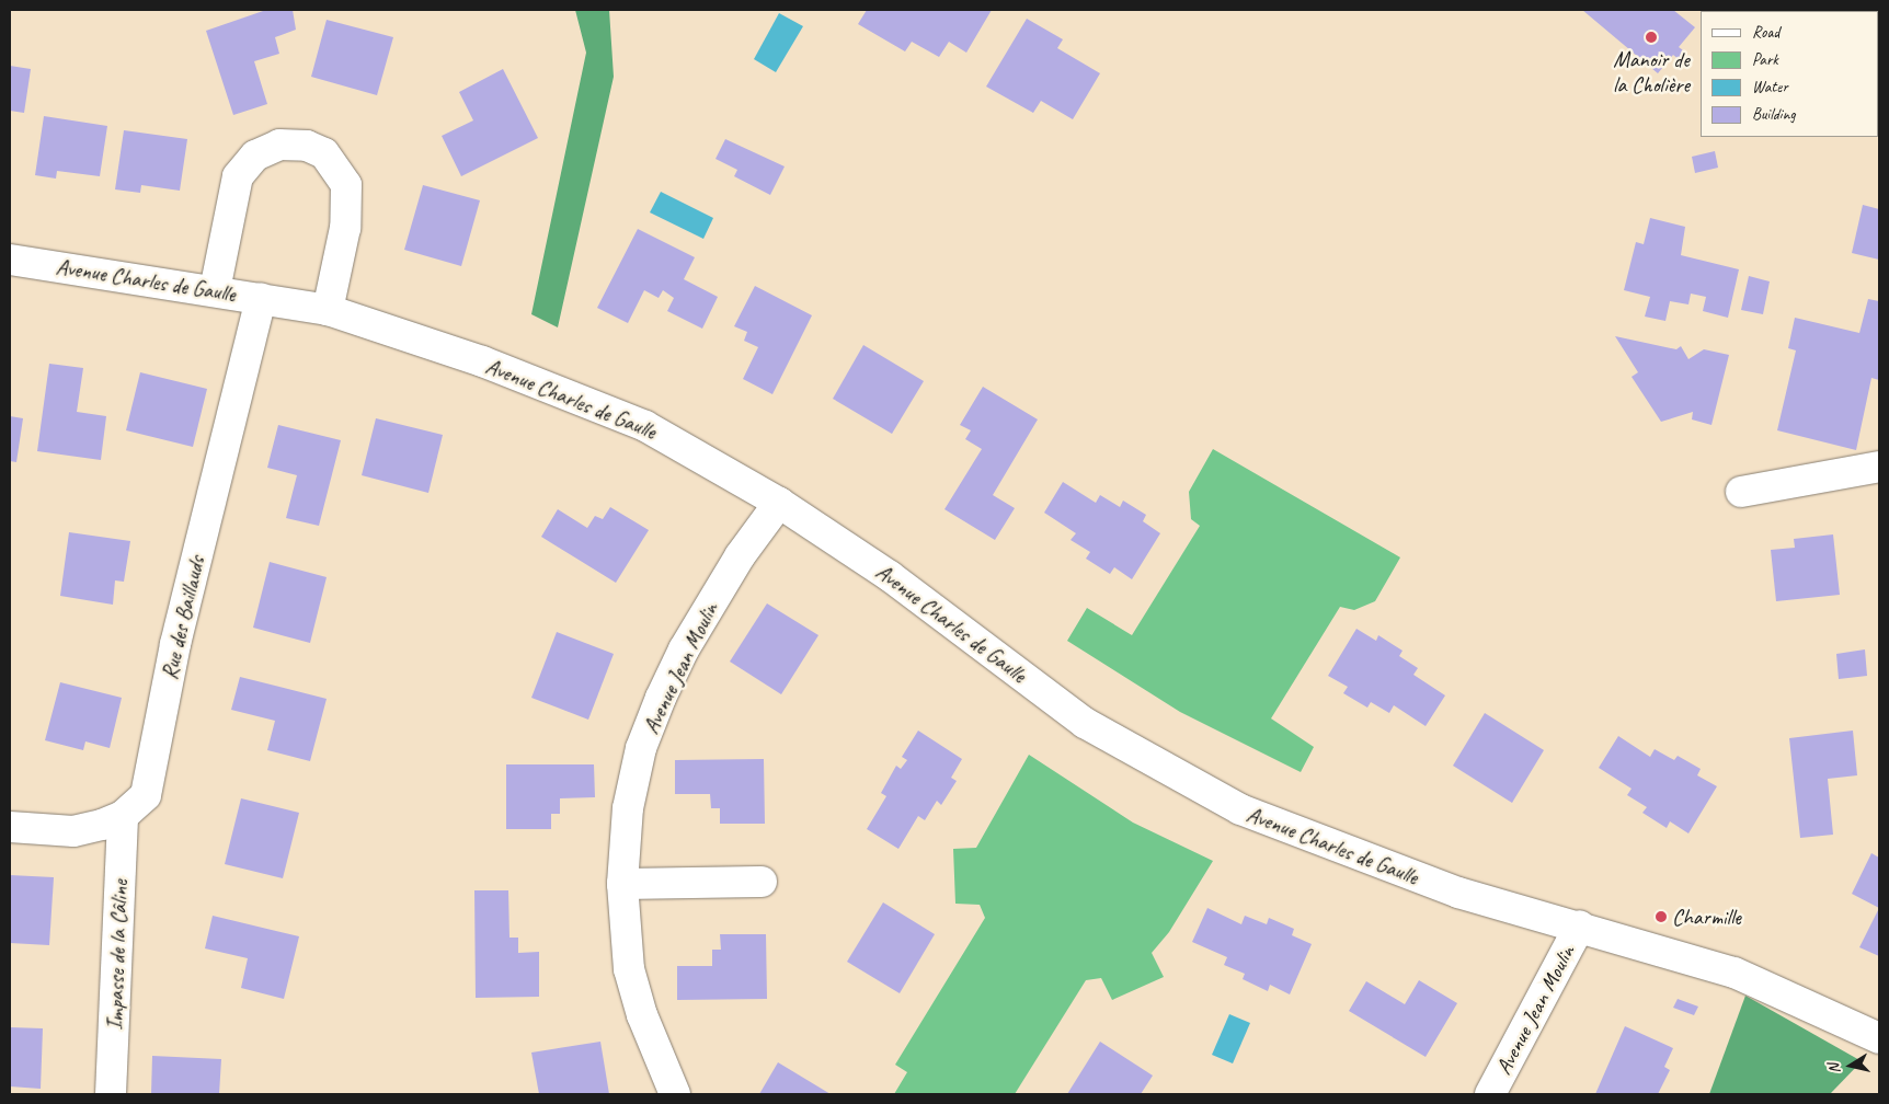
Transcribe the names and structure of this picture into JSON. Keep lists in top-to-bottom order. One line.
{"streets":{"street":["Avenue Charles de Gaulle","Rue des Baillauds","Avenue Jean Moulin","Impasse de la Câline"]},"crossings":[["Avenue Charles de Gaulle","Rue des Baillauds"],["Avenue Charles de Gaulle","Avenue Jean Moulin"],["Rue des Baillauds","Impasse de la Câline"]],"places":["Manoir de la Cholière","Charmille"],"legend":["Road","Park","Water","Building"],"north":"left"}
